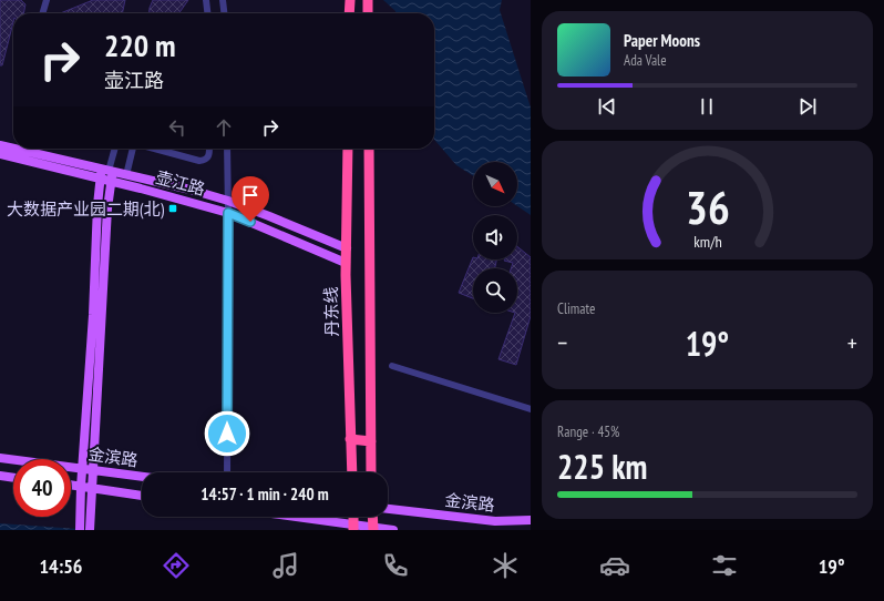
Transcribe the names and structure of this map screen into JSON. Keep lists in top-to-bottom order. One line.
{"streets":{"highway":["丹东线"],"main road":["壶江路","金滨路"]},"crossings":[["壶江路","丹东线"]],"places":{"transit":["大数据产业园二期(北)"]},"north":"bottom right","page":{"turn":["220 m","壶江路"],"song":["Paper Moons","Ada Vale"],"tile":["Climate",["Range · 45%","225 km"]],"heat":["−","19°","+"],"limit":"40","trip":"14:57 · 1 min · 240 m","tabs":["14:56","19°"],"gauge":["36","km/h"]}}
